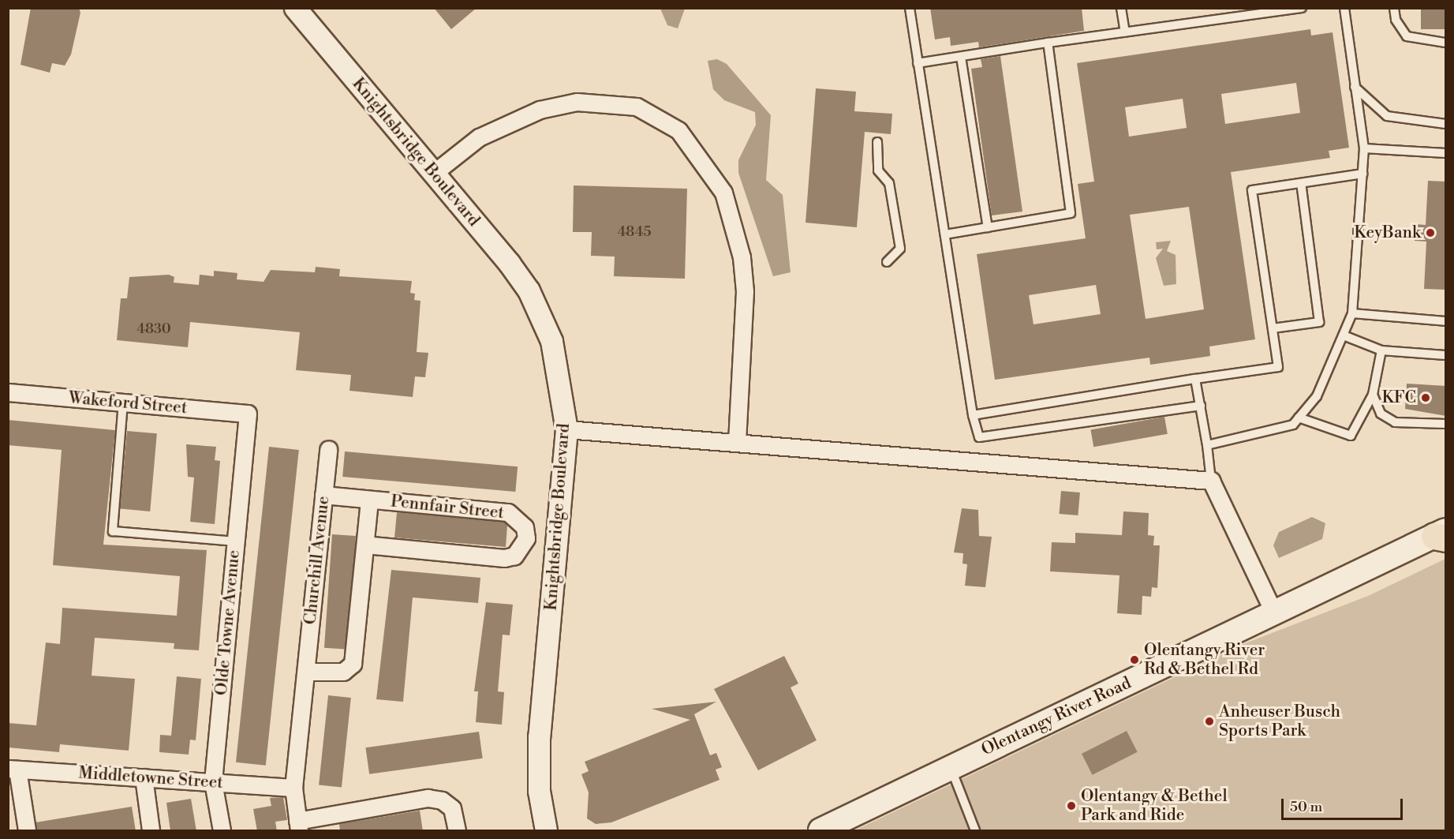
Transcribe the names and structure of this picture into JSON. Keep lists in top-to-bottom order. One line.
{"streets":{"main road":["Olentangy River Road"],"street":["Knightsbridge Boulevard","Wakeford Street","Pennfair Street","Churchill Avenue","Olde Towne Avenue","Middletowne Street"]},"crossings":[["Wakeford Street","Olde Towne Avenue"],["Pennfair Street","Churchill Avenue"],["Churchill Avenue","Middletowne Street"],["Olde Towne Avenue","Middletowne Street"]],"places":["KeyBank","KFC","Olentangy River Rd & Bethel Rd","Anheuser Busch Sports Park","Olentangy & Bethel Park and Ride"],"house_numbers":["4845","4830"],"scale_bar":"50 m"}
